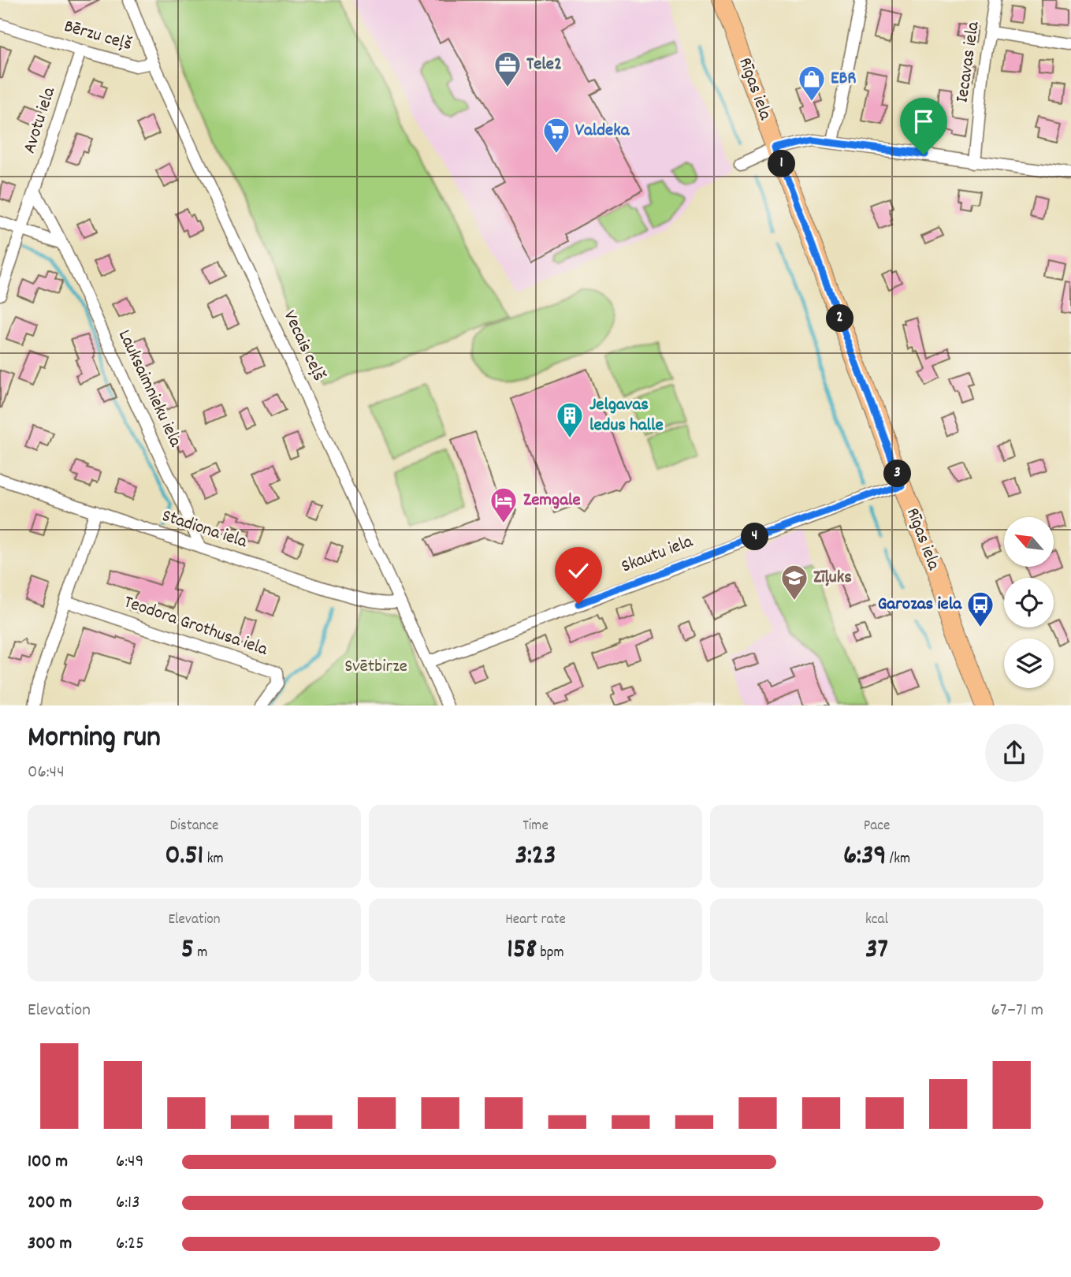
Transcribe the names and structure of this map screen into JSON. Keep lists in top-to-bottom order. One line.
{"streets":{"main road":["Rīgas iela"],"street":["Bērzu ceļš","Iecavas iela","Avotu iela","Vecais ceļš","Lauksaimnieku iela","Stadiona iela","Skautu iela","Teodora Grothusa iela"]},"crossings":[["Bērzu ceļš","Avotu iela"],["Bērzu ceļš","Vecais ceļš"],["Rīgas iela","Skautu iela"],["Avotu iela","Lauksaimnieku iela"],["Vecais ceļš","Stadiona iela"],["Vecais ceļš","Skautu iela"],["Lauksaimnieku iela","Stadiona iela"]],"parks":["Svētbirze"],"places":{"office":["Tele2"],"shop":["EBR"],"supermarket":["Valdeka"],"building":["Jelgavas ledus halle"],"hotel":["Zemgale"],"school or university":["Zīļuks"],"bus stop":["Garozas iela"]},"north":"top left","page":{"pins":["1","2","3","4"],"heading":["Morning run","06:44"],"stats":[["Distance","0.51 km"],["Time","3:23"],["Pace","6:39 /km"],["Elevation","5 m"],["Heart rate","158 bpm"],["kcal","37"]],"chart":["Elevation","67–71 m"],"list":[{"name":"100 m","note":"6:49"},{"name":"200 m","note":"6:13"},{"name":"300 m","note":"6:25"}]}}
